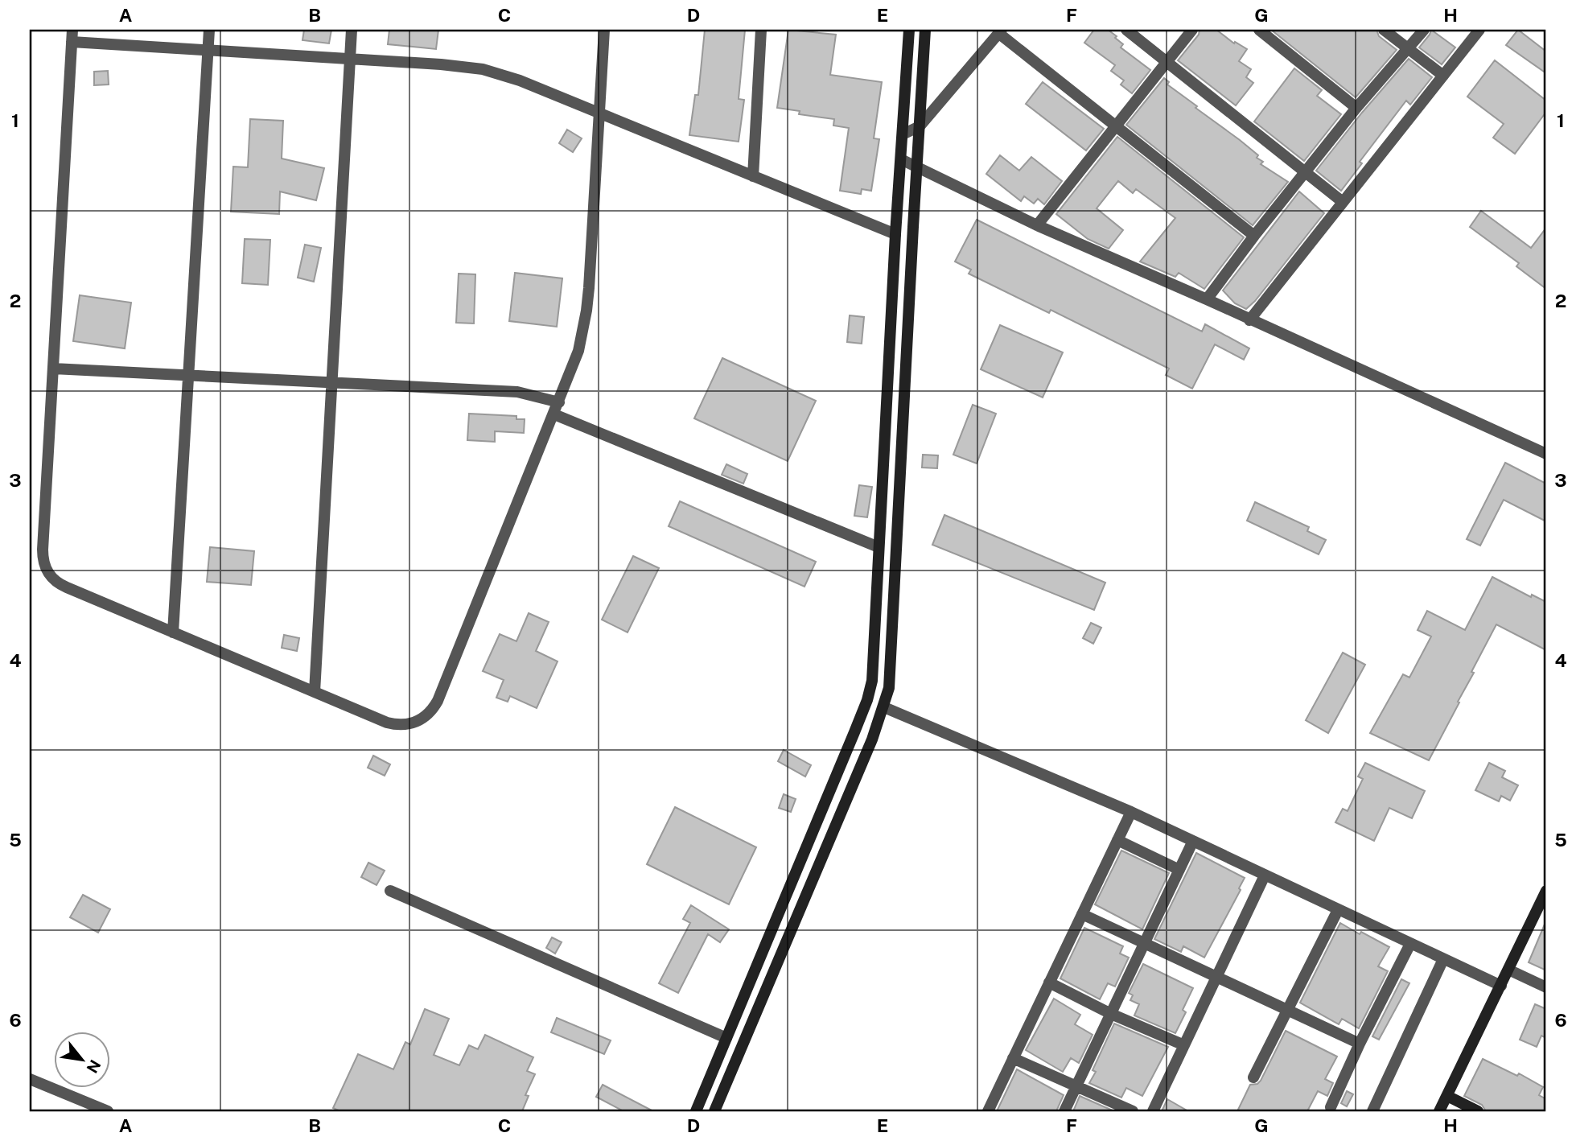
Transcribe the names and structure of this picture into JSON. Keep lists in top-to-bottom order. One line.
{"north":"bottom right","grid":{"columns":["A","B","C","D","E","F","G","H"],"rows":["1","2","3","4","5","6"]}}
